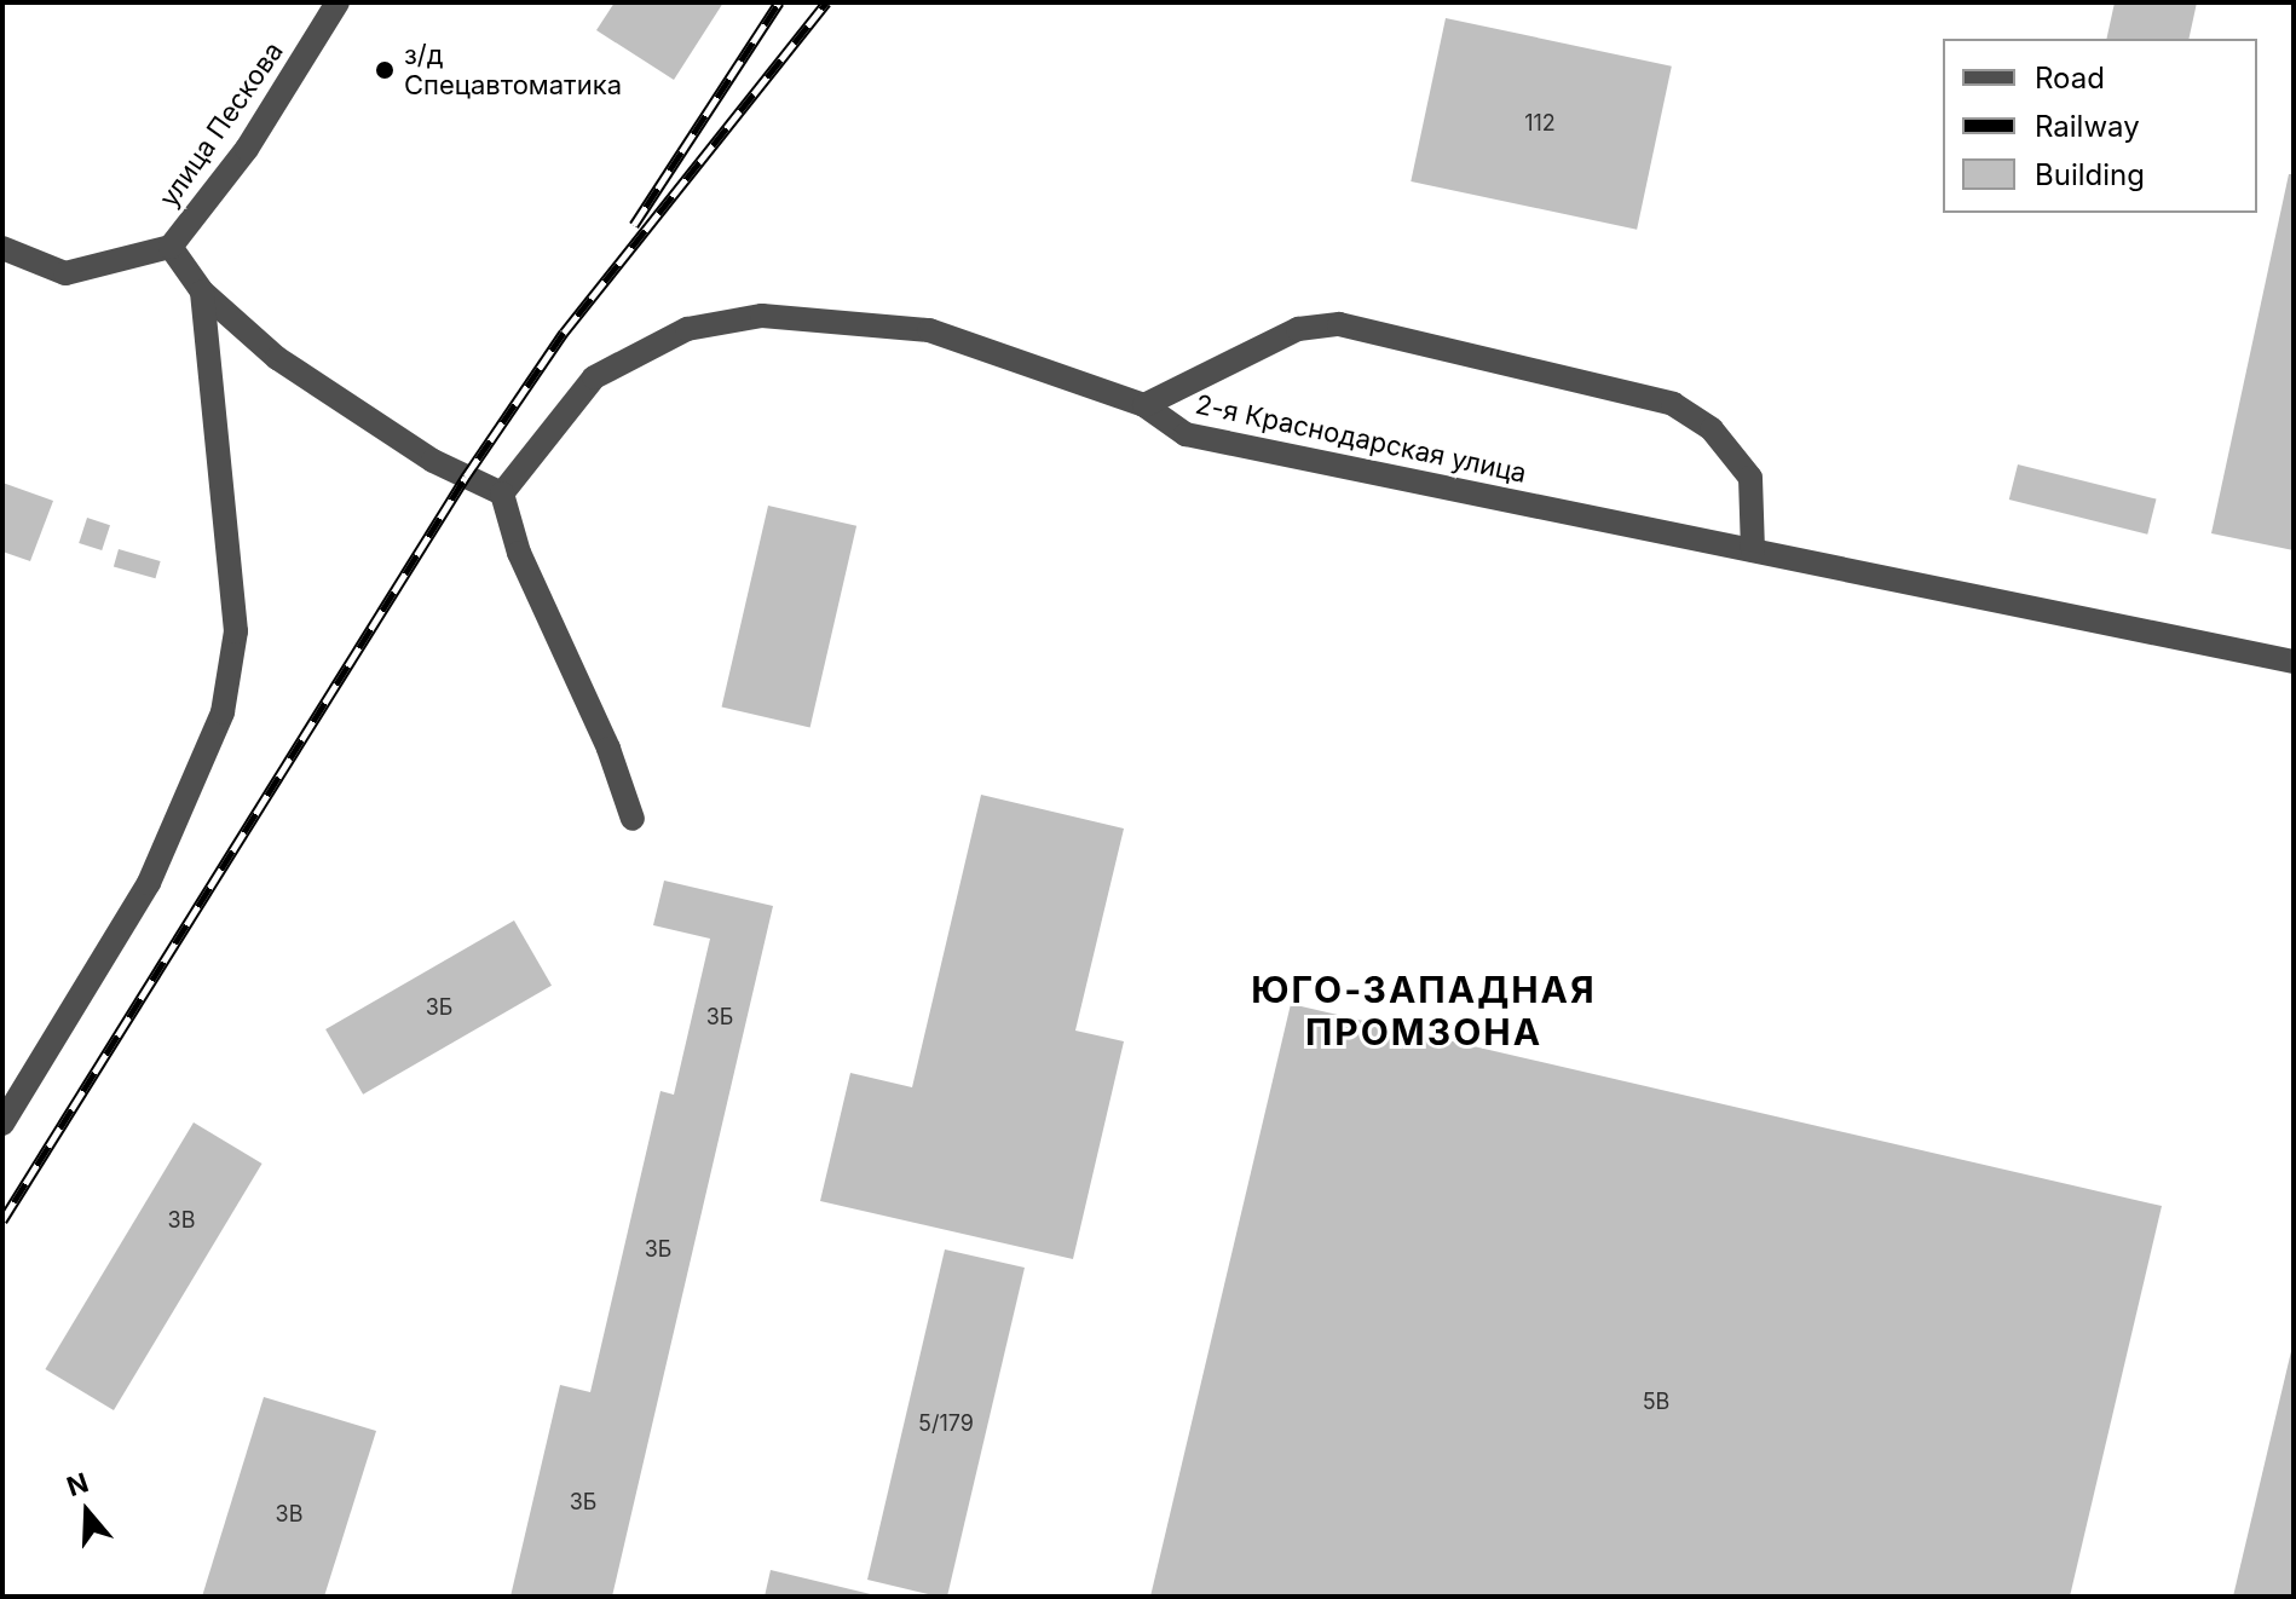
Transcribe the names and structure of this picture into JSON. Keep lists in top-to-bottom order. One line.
{"streets":{"street":["улица Пескова","2-я Краснодарская улица"]},"districts":["ЮГО-ЗАПАДНАЯ ПРОМЗОНА"],"places":["з/д Спецавтоматика"],"house_numbers":["112","3Б","3Б","3В","3Б","5В","5/179","3Б","3В"],"legend":["Road","Railway","Building"],"north":"top"}
